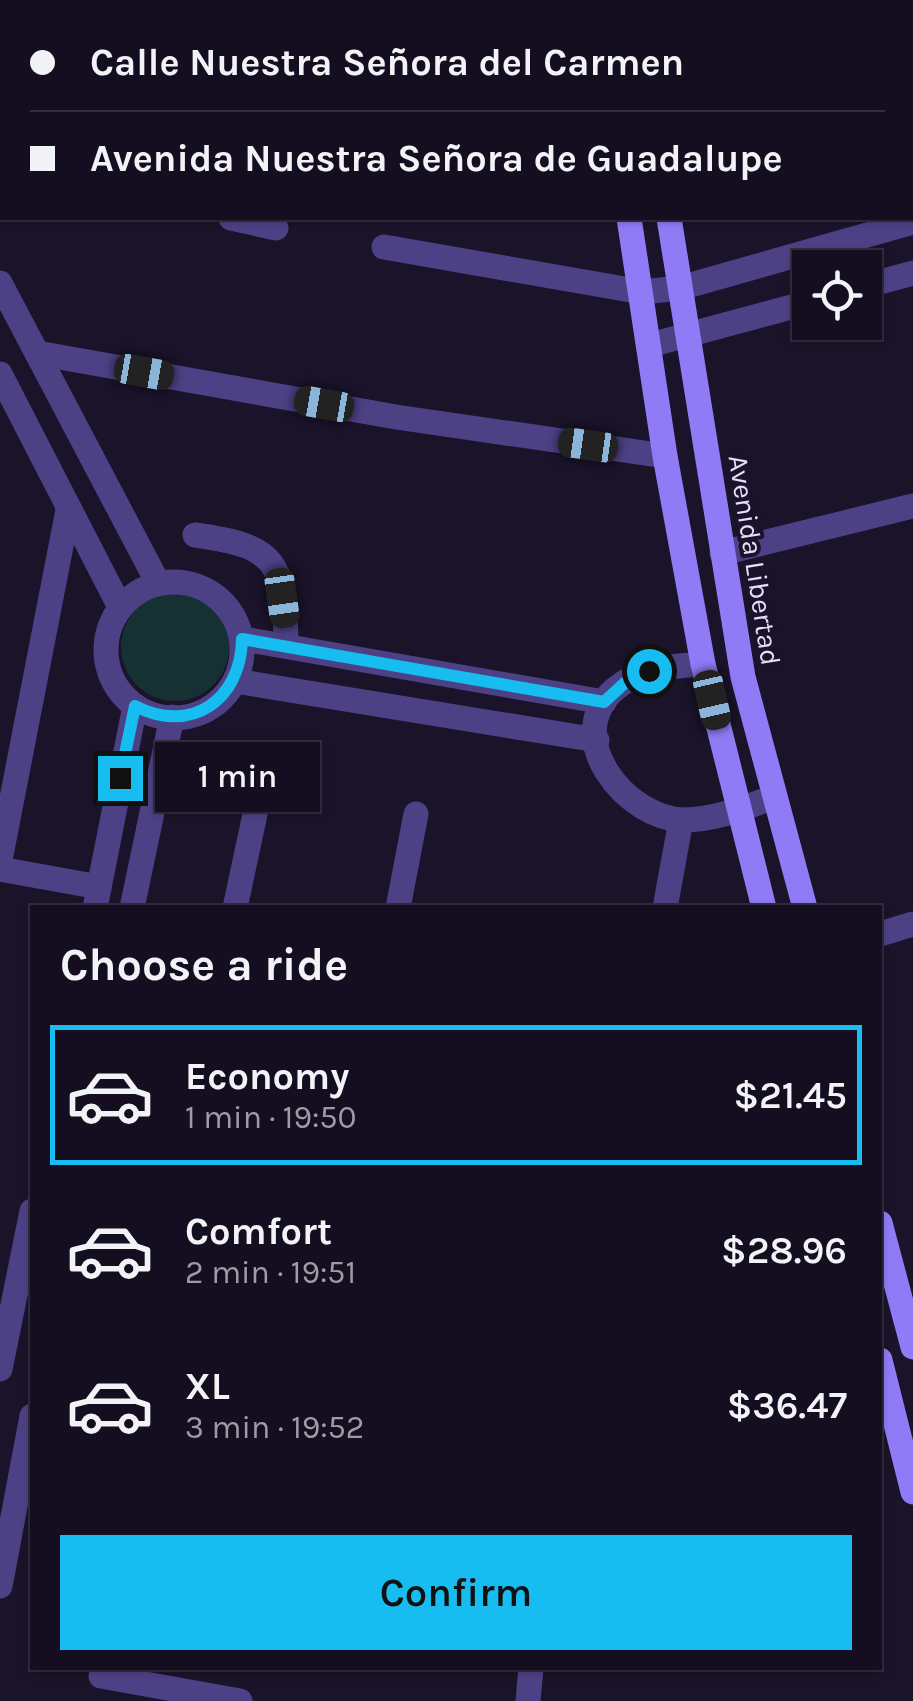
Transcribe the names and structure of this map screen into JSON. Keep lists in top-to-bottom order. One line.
{"streets":{"main road":["Avenida Libertad"]},"page":{"banner":["Calle Nuestra Señora del Carmen","Avenida Nuestra Señora de Guadalupe"],"bubble":"1 min","heading":"Choose a ride","list":[{"name":"Economy","note":"1 min · 19:50","value":"$21.45"},{"name":"Comfort","note":"2 min · 19:51","value":"$28.96"},{"name":"XL","note":"3 min · 19:52","value":"$36.47"}],"buttons":"Confirm"}}
